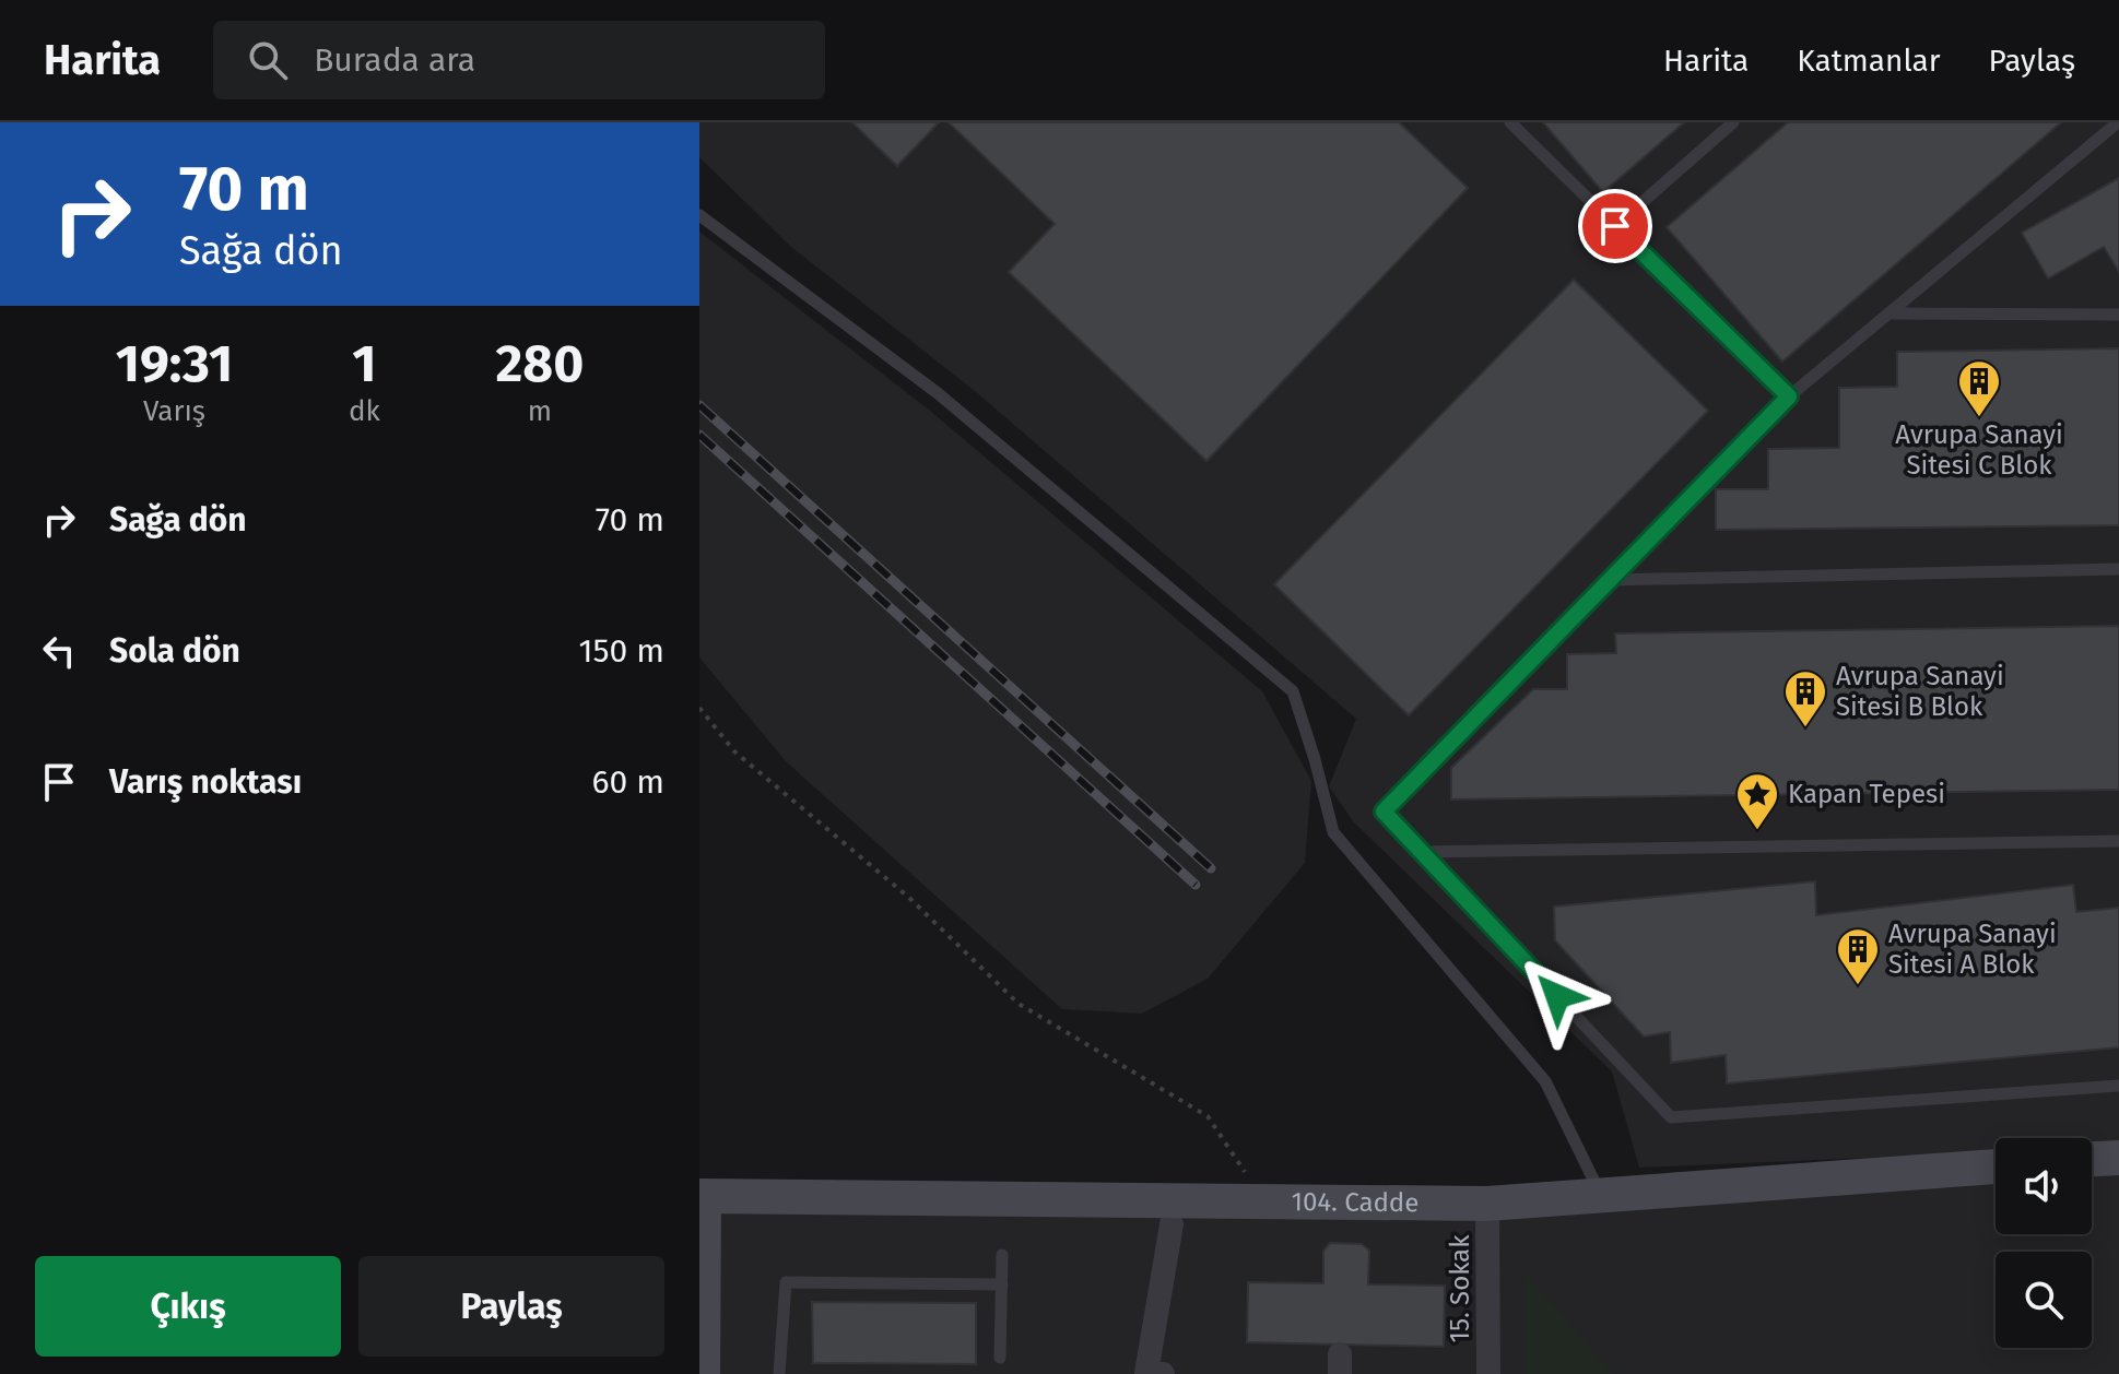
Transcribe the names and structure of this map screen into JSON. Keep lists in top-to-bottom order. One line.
{"streets":{"street":["104. Cadde","15. Sokak"]},"crossings":[["104. Cadde","15. Sokak"]],"places":{"building":["Avrupa Sanayi Sitesi C Blok","Avrupa Sanayi Sitesi B Blok","Avrupa Sanayi Sitesi A Blok"],"place":["Kapan Tepesi"]},"page":{"header":"Harita","search":"Burada ara","nav":["Harita","Katmanlar","Paylaş"],"turn":["70 m","Sağa dön"],"eta":["19:31","Varış","1","dk","280","m"],"list":[{"name":"Sağa dön","value":"70 m"},{"name":"Sola dön","value":"150 m"},{"name":"Varış noktası","value":"60 m"}],"buttons":["Çıkış","Paylaş"]}}
